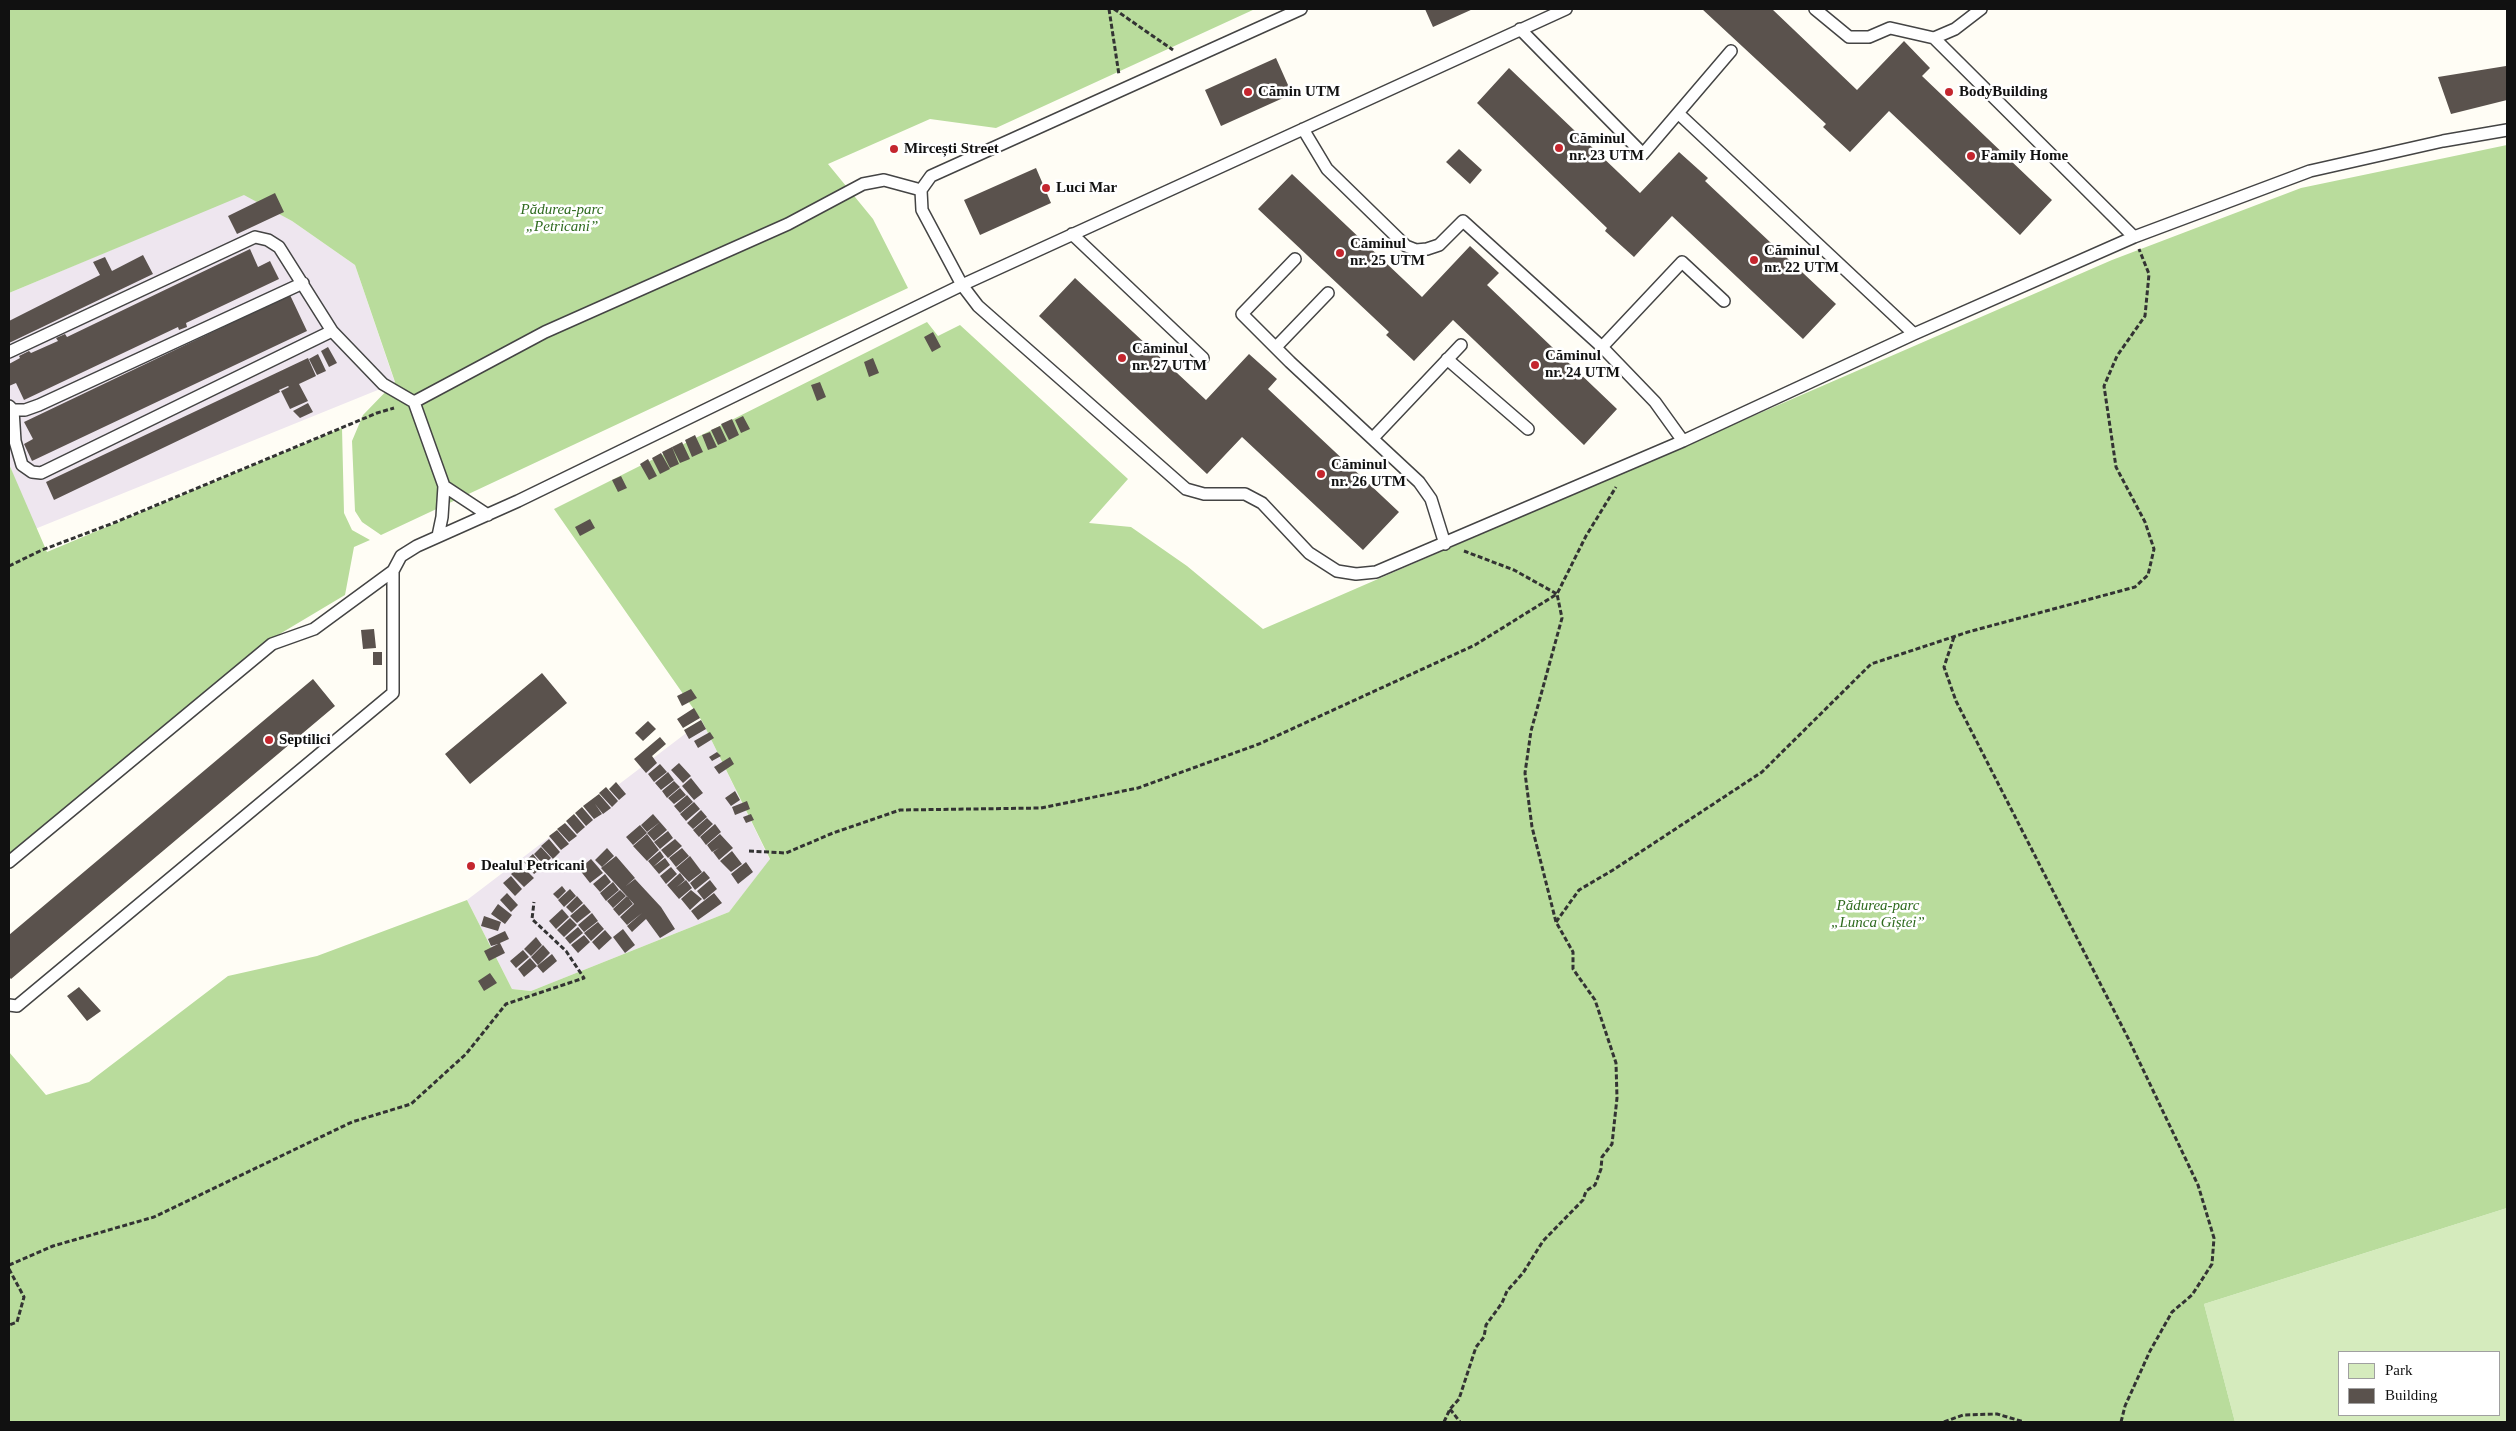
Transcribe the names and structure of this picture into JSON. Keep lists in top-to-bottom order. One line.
{"parks":["Pădurea-parc „Petricani”","Pădurea-parc „Lunca Gîștei”"],"places":["Cămin UTM","BodyBuilding","Căminul nr. 23 UTM","Mircești Street","Family Home","Luci Mar","Căminul nr. 25 UTM","Căminul nr. 22 UTM","Căminul nr. 27 UTM","Căminul nr. 24 UTM","Căminul nr. 26 UTM","Septilici","Dealul Petricani"],"legend":["Park","Building"]}
